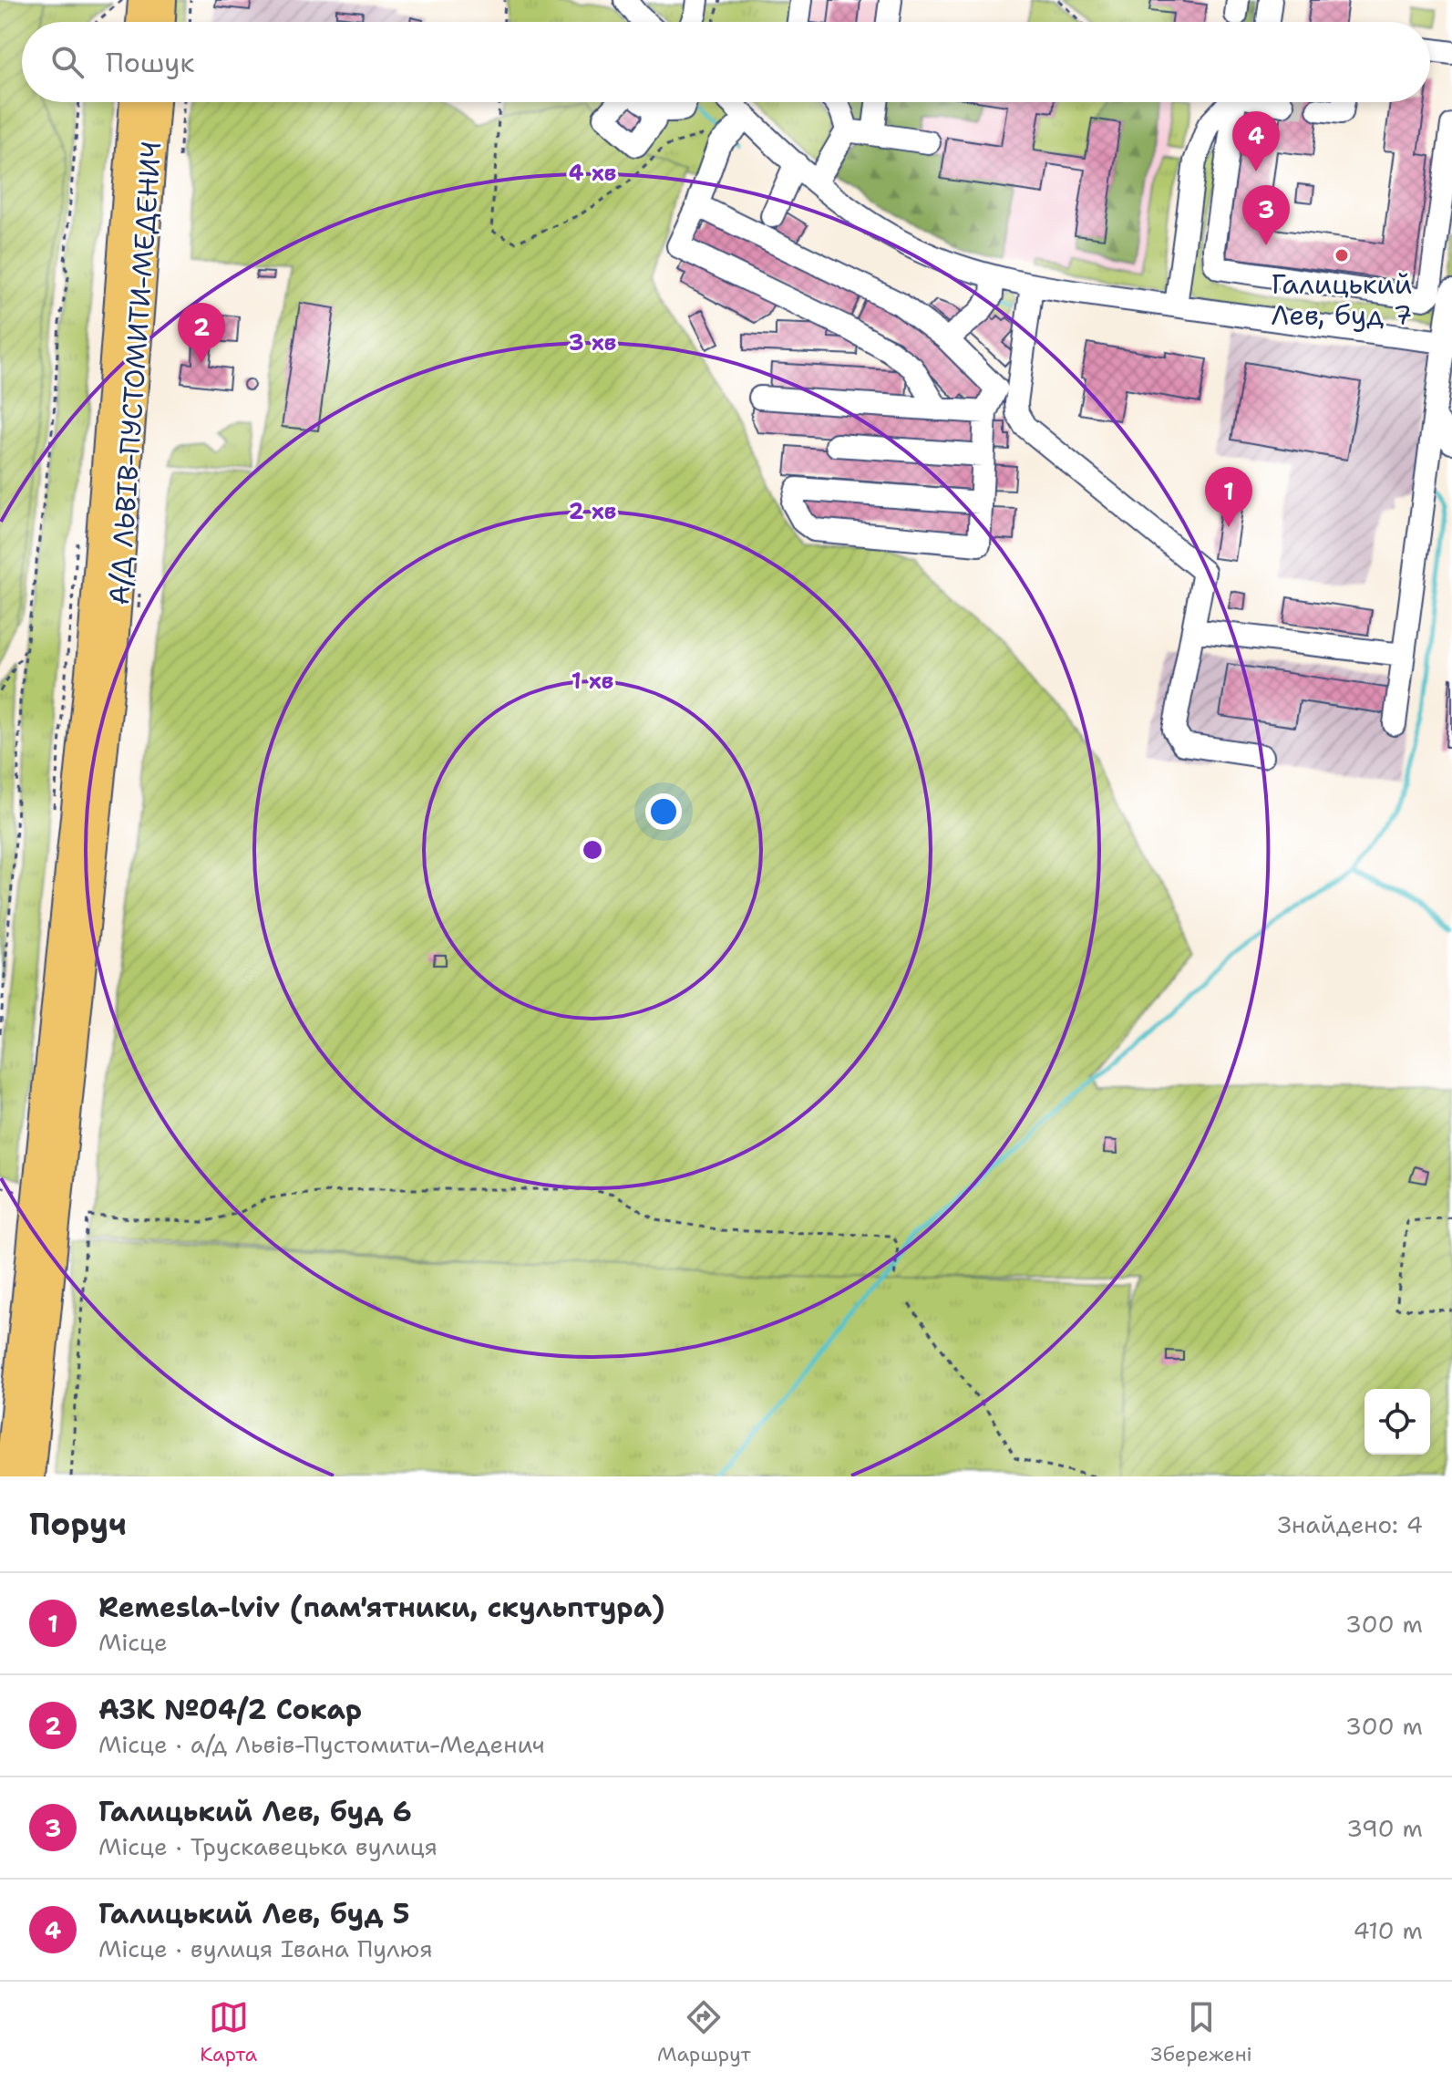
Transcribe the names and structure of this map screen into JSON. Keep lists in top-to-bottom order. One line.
{"streets":{"main road":["А/Д ЛЬВІВ-ПУСТОМИТИ-МЕДЕНИЧ"]},"places":["Галицький Лев, буд 7"],"page":{"search":"Пошук","pins":["4","3","2","1"],"heading":["Поруч","Знайдено: 4"],"list":[{"mark":"1","name":"Remesla-lviv (пам'ятники, скульптура)","note":"Місце","value":"300 m"},{"mark":"2","name":"АЗК №04/2 Сокар","note":"Місце · а/д Львів-Пустомити-Меденич","value":"300 m"},{"mark":"3","name":"Галицький Лев, буд 6","note":"Місце · Трускавецька вулиця","value":"390 m"},{"mark":"4","name":"Галицький Лев, буд 5","note":"Місце · вулиця Івана Пулюя","value":"410 m"}],"nav":["Карта","Маршрут","Збережені"]},"rings":["4 хв","3 хв","2 хв","1 хв"]}
